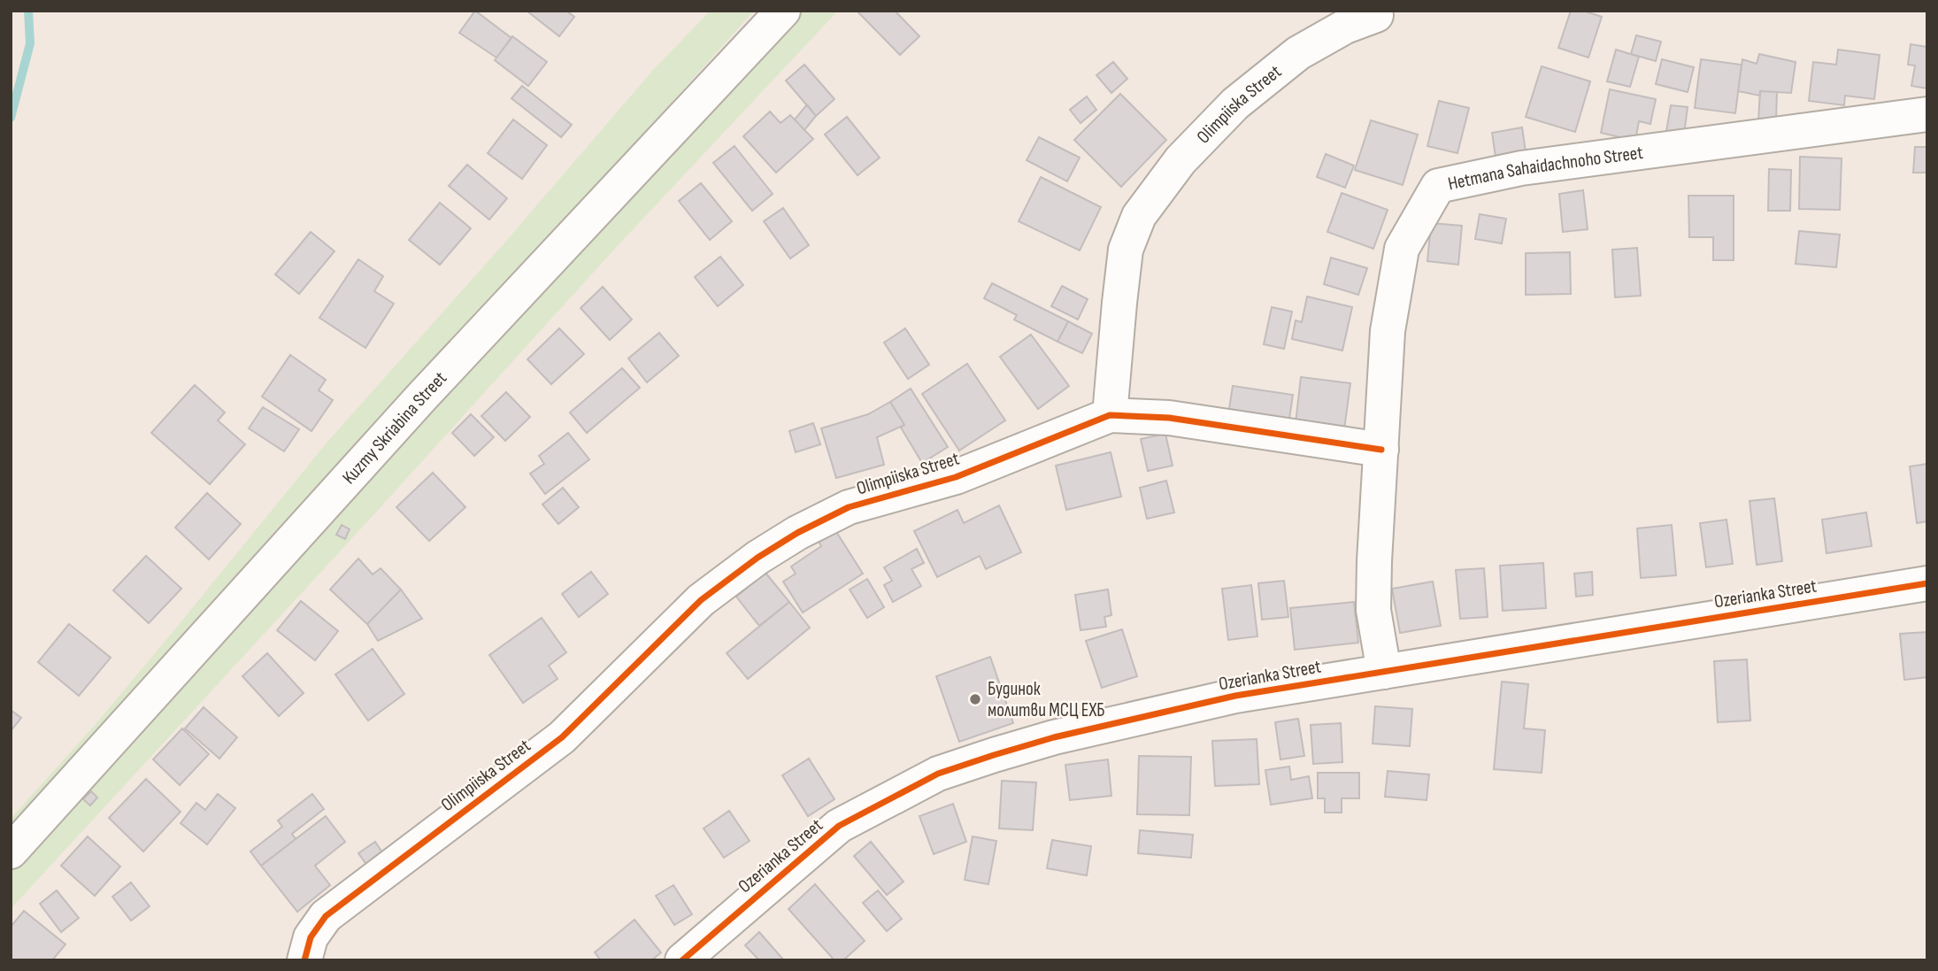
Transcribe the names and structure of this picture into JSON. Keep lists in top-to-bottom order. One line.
{"streets":{"street":["Olimpiiska Street","Hetmana Sahaidachnoho Street","Kuzmy Skriabina Street","Ozerianka Street"]},"crossings":[["Olimpiiska Street","Hetmana Sahaidachnoho Street"],["Hetmana Sahaidachnoho Street","Ozerianka Street"]],"places":["Будинок молитви МСЦ ЕХБ"]}
